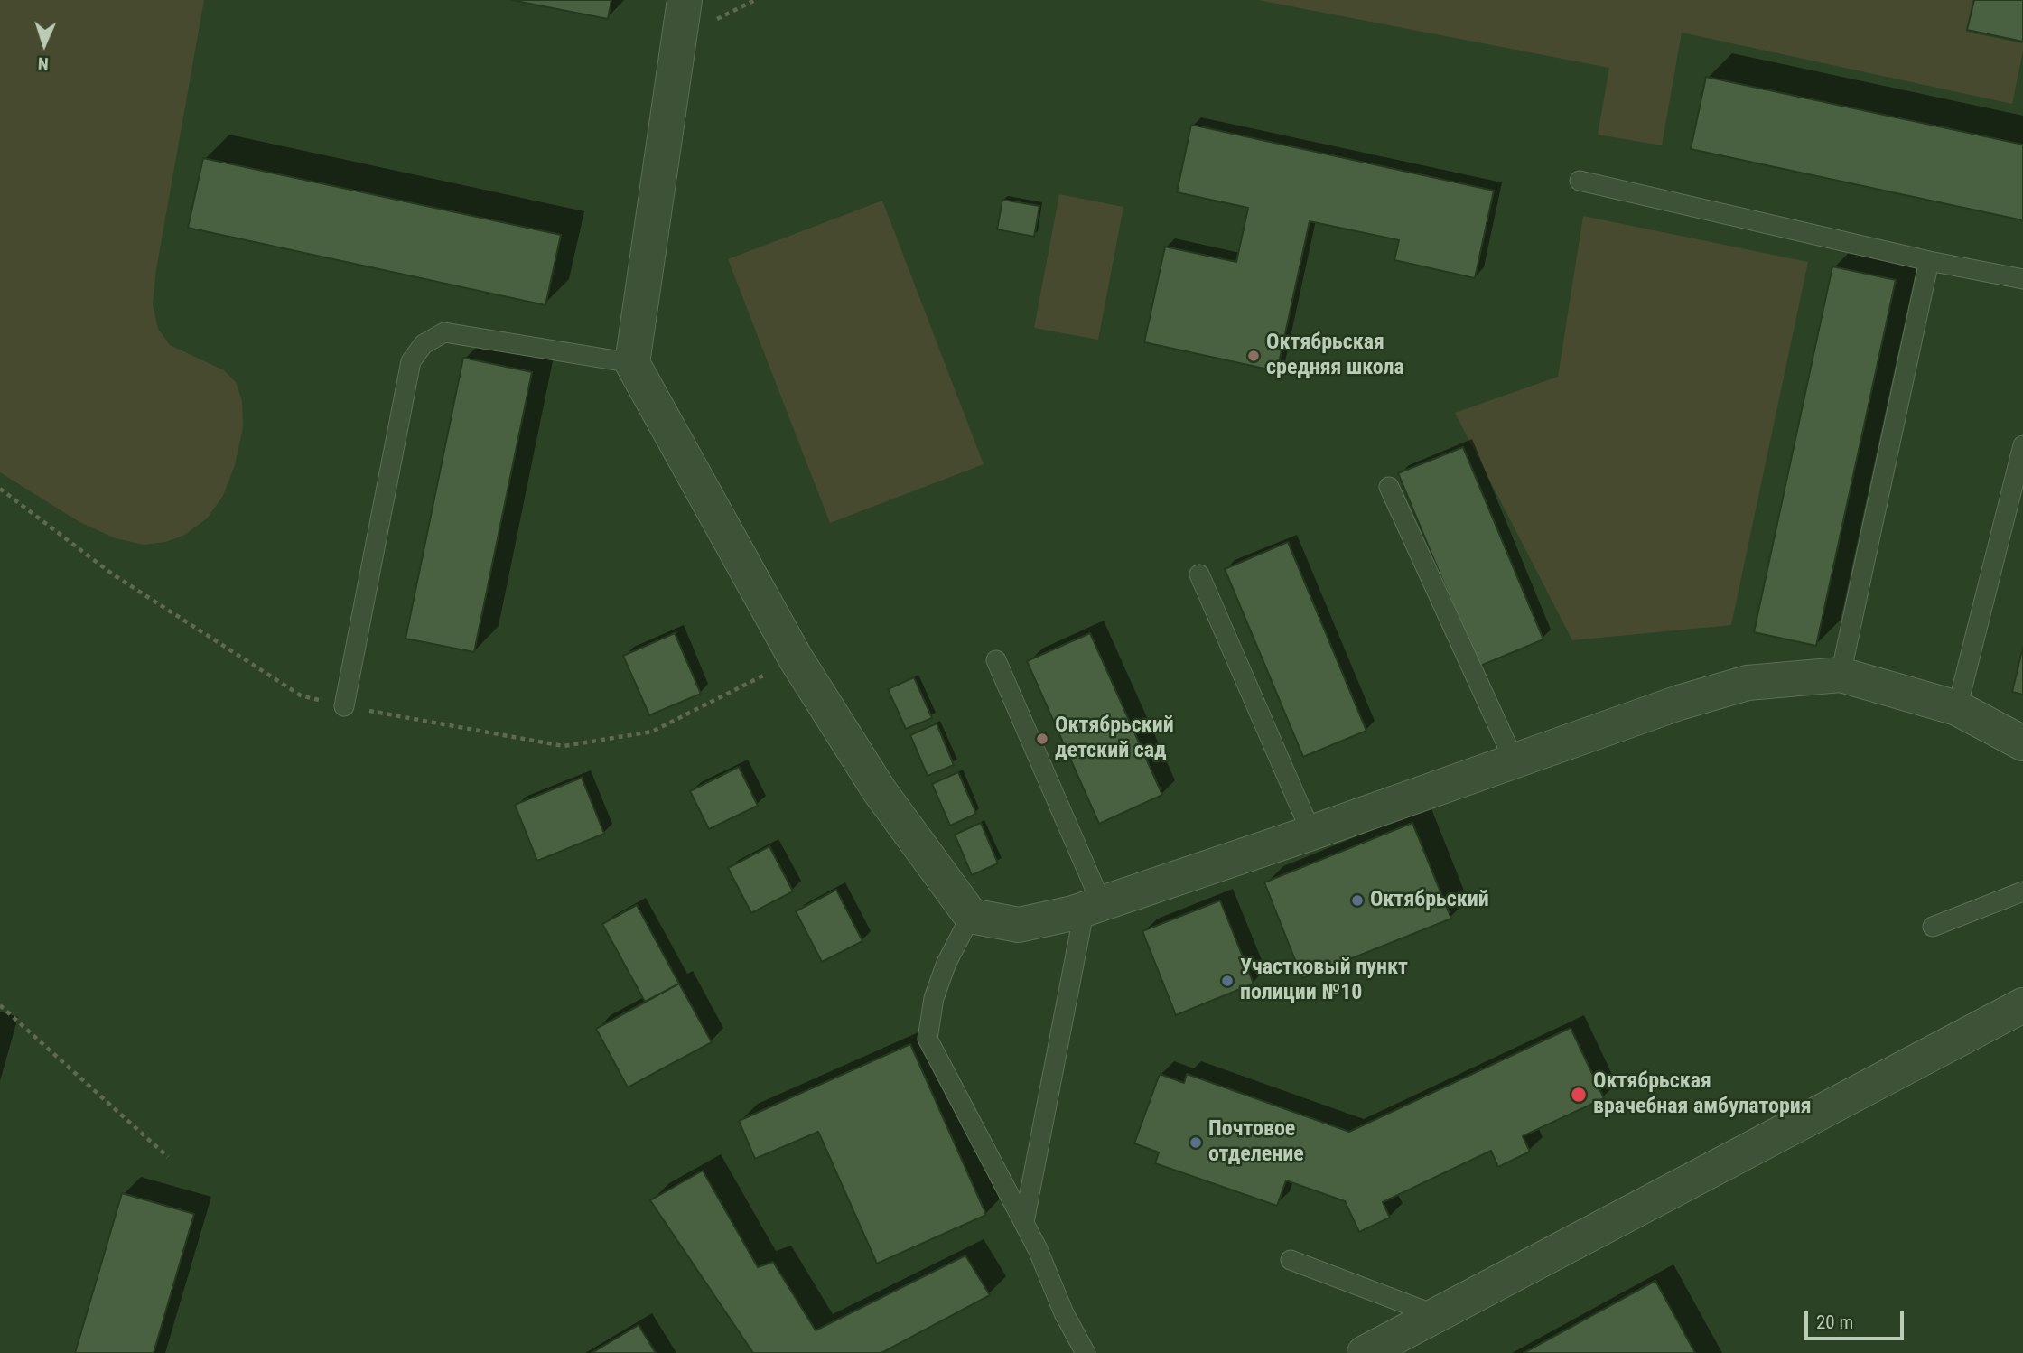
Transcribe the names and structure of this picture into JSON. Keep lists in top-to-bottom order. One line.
{"places":["Октябрьская средняя школа","Октябрьский детский сад","Октябрьский","Участковый пункт полиции №10","Октябрьская врачебная амбулатория","Почтовое отделение"],"scale_bar":"20 m","north":"bottom"}
